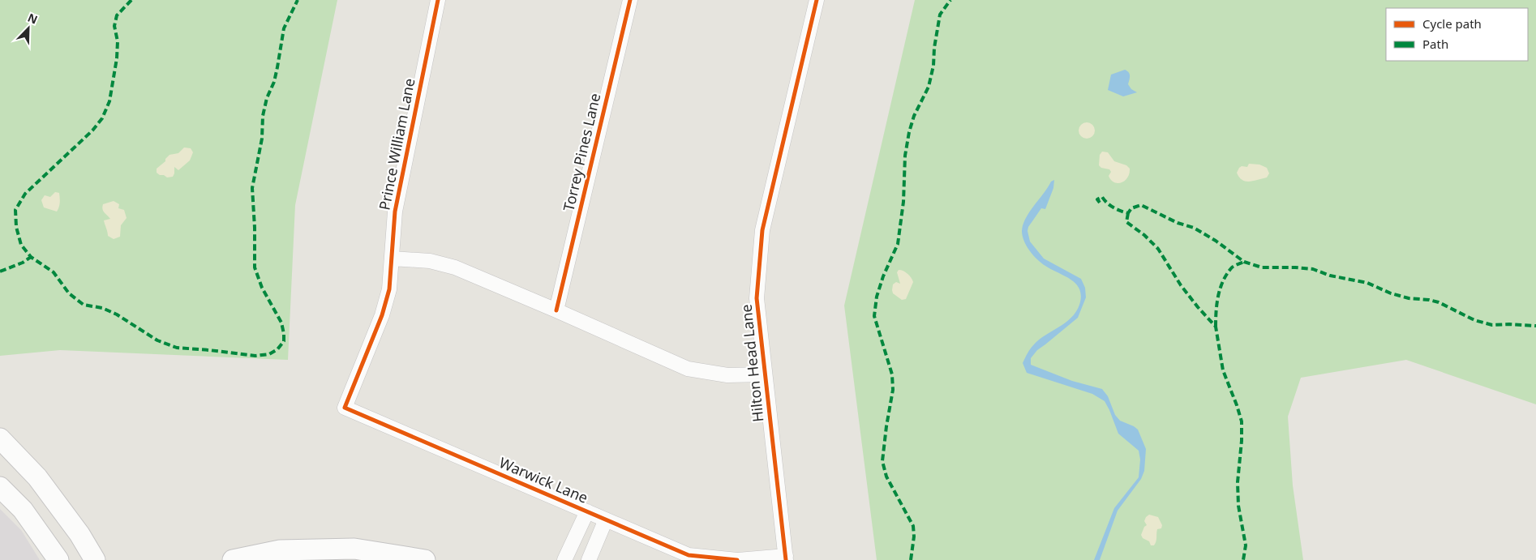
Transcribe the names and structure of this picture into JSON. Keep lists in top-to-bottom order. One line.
{"streets":{"street":["Prince William Lane","Torrey Pines Lane","Hilton Head Lane","Warwick Lane"]},"crossings":[["Prince William Lane","Warwick Lane"],["Hilton Head Lane","Warwick Lane"]],"legend":["Cycle path","Path"],"north":"top right"}
